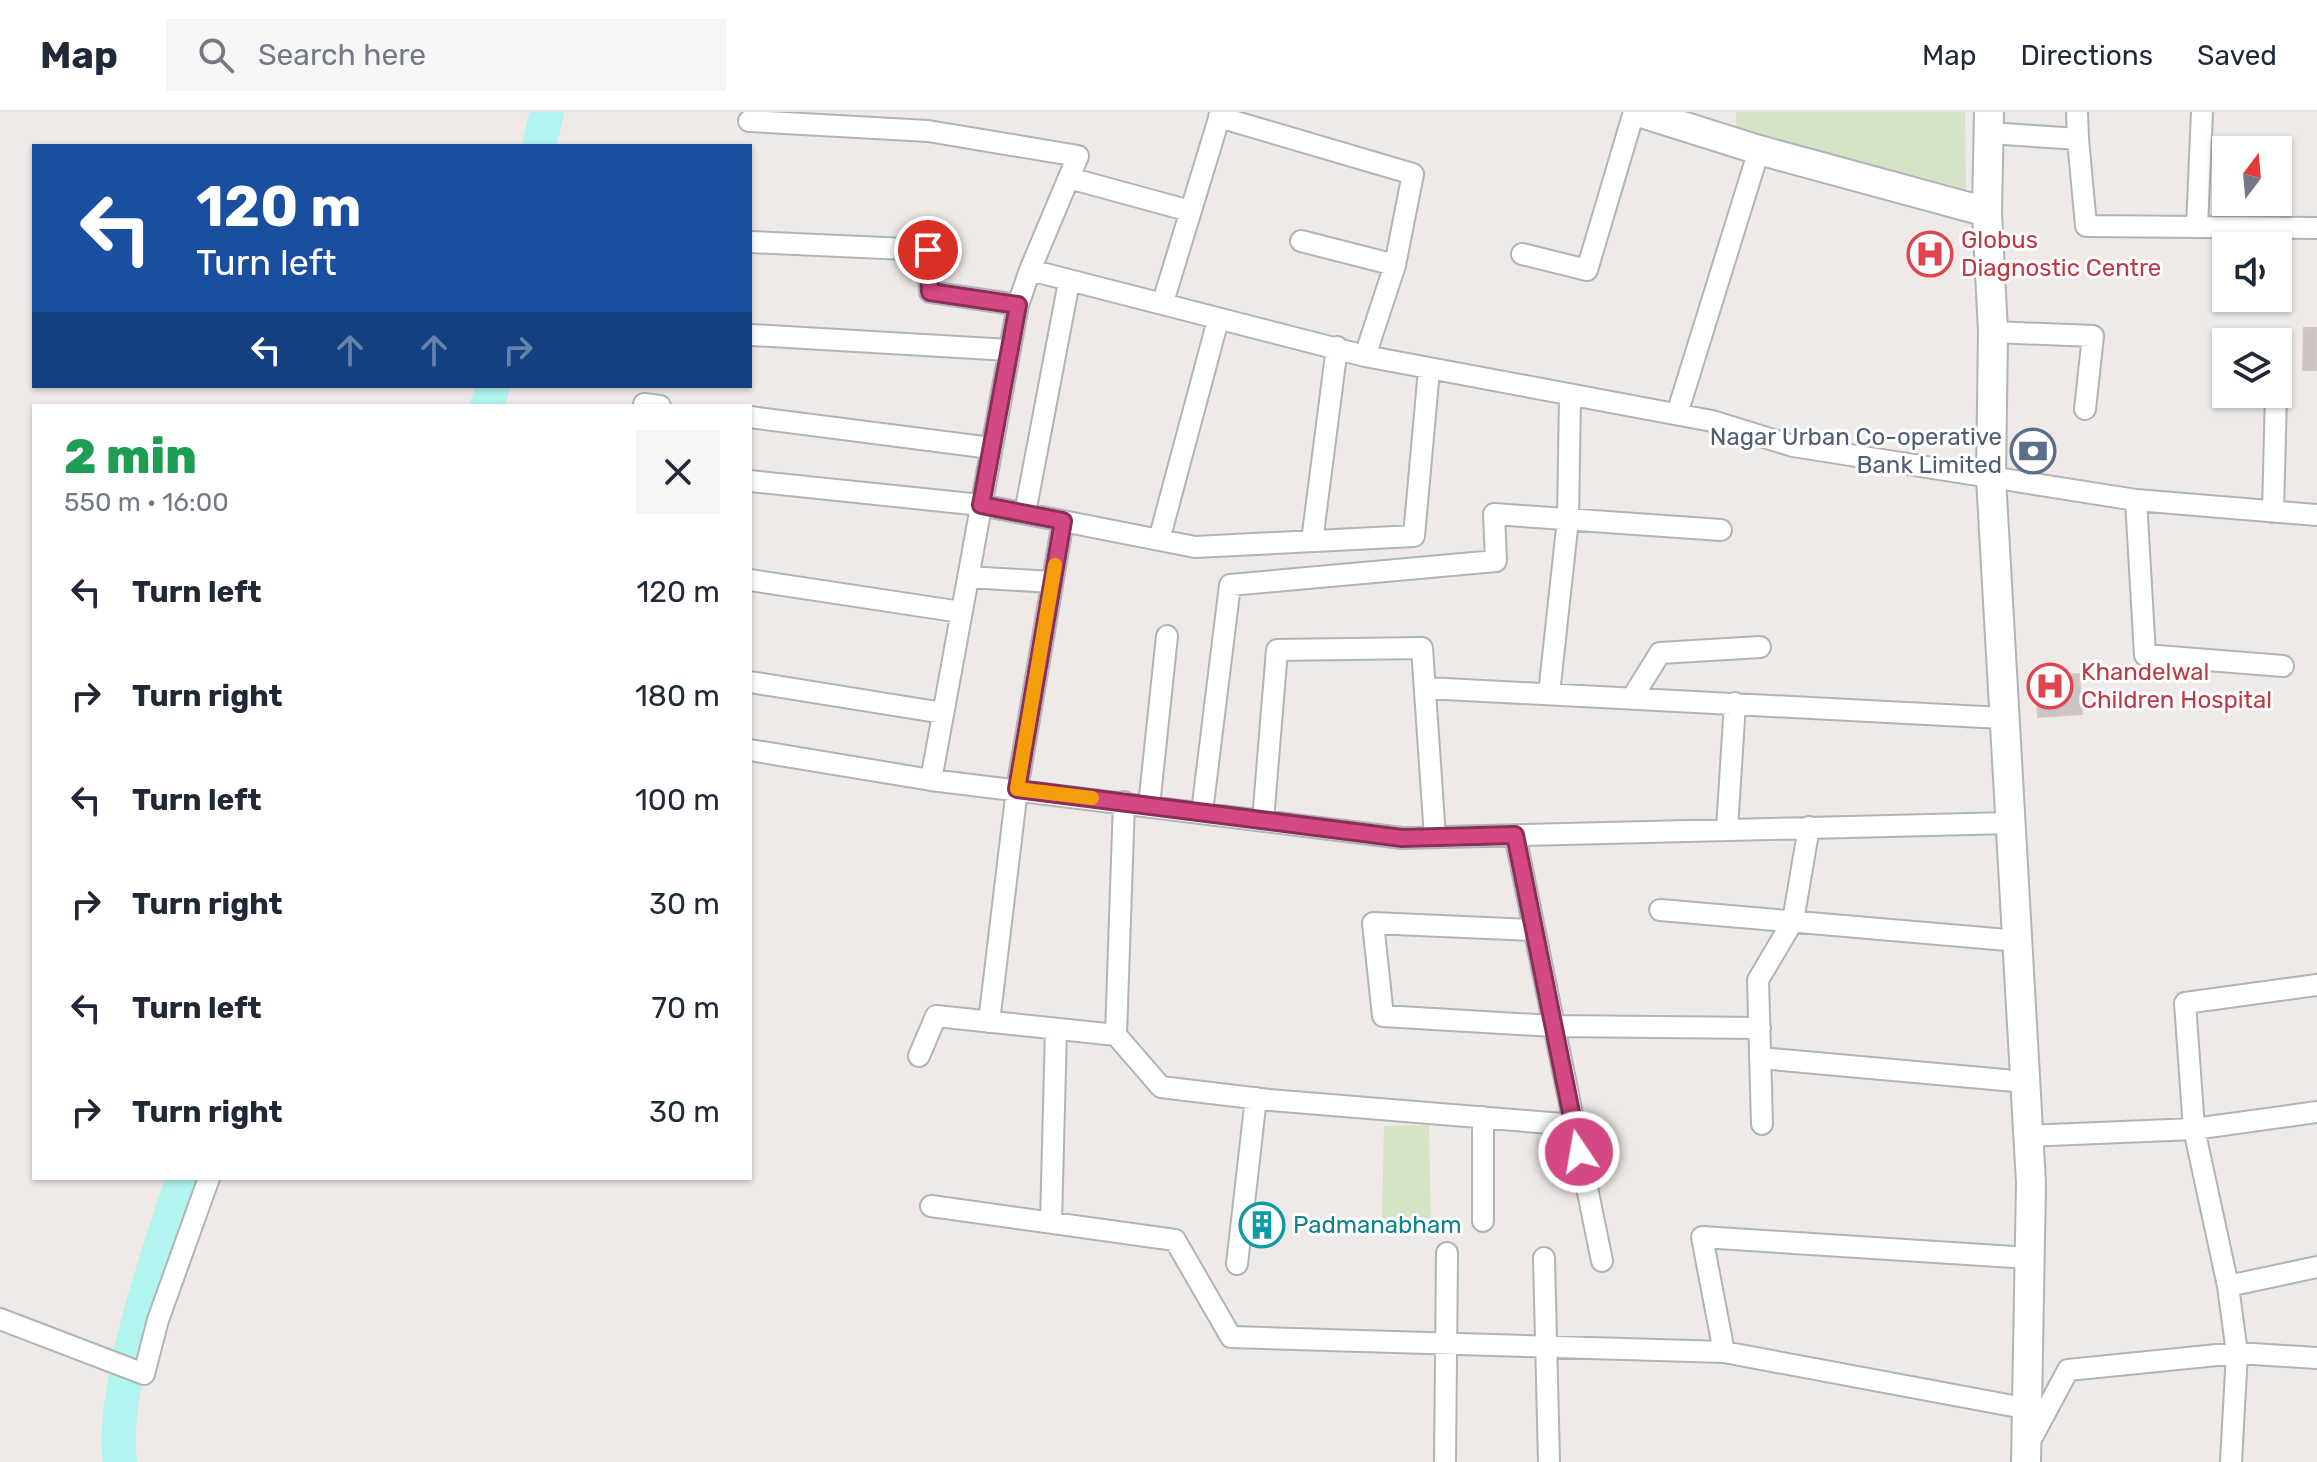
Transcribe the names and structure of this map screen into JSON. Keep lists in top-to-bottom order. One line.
{"places":{"hospital":["Globus Diagnostic Centre","Khandelwal Children Hospital"],"bank":["Nagar Urban Co-operative Bank Limited"],"building":["Padmanabham"]},"north":"top","page":{"header":"Map","search":"Search here","nav":["Map","Directions","Saved"],"turn":["120 m","Turn left"],"heading":["2 min","550 m · 16:00"],"list":[{"name":"Turn left","value":"120 m"},{"name":"Turn right","value":"180 m"},{"name":"Turn left","value":"100 m"},{"name":"Turn right","value":"30 m"},{"name":"Turn left","value":"70 m"},{"name":"Turn right","value":"30 m"}]}}
